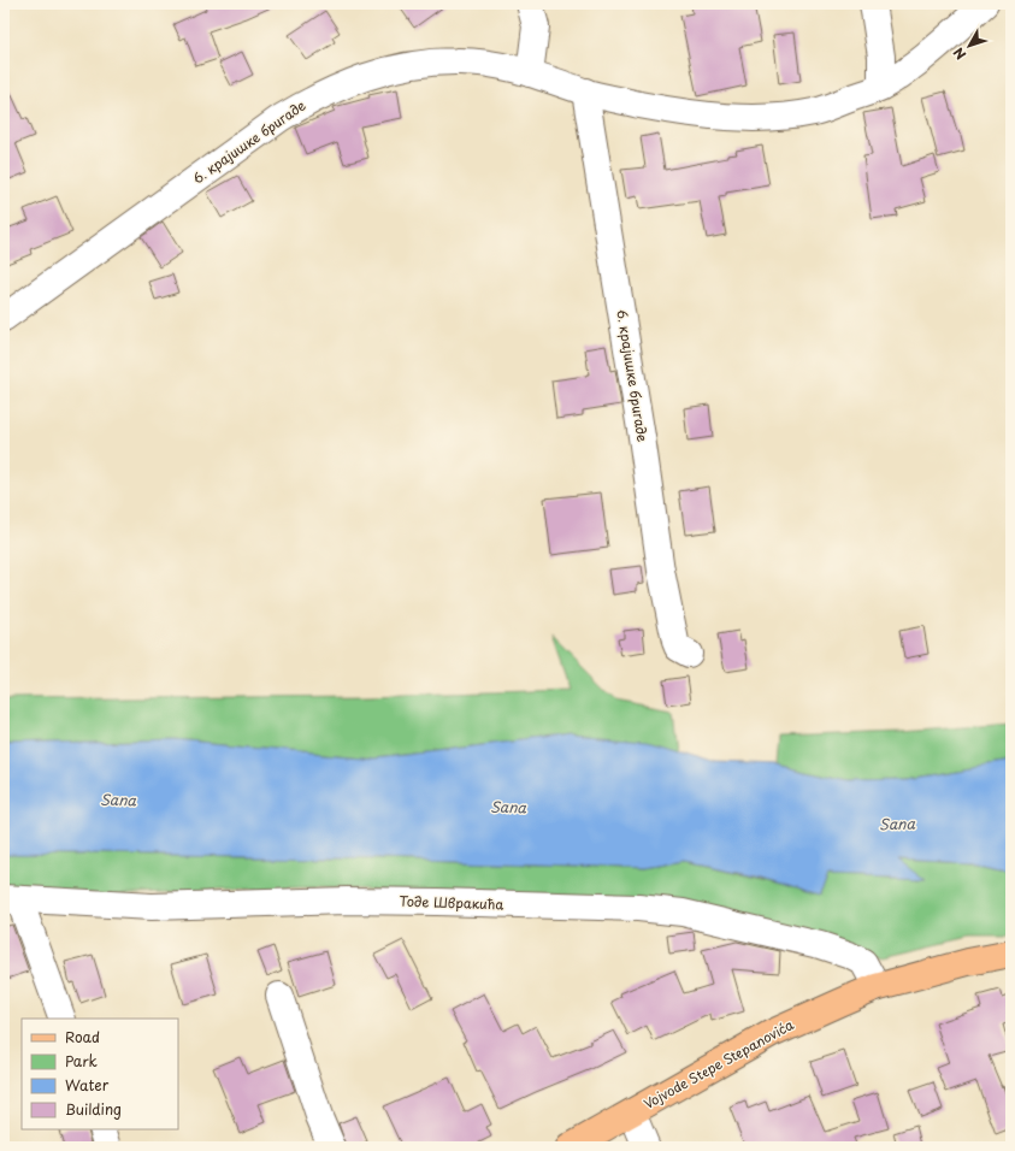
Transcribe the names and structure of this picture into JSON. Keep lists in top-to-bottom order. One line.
{"streets":{"main road":["Vojvode Stepe Stepanovića"],"street":["6. крајишке бригаде","Тоде Швракића"]},"crossings":[["Тоде Швракића","Vojvode Stepe Stepanovića"]],"water":["Sana"],"legend":["Road","Park","Water","Building"],"north":"bottom left"}
